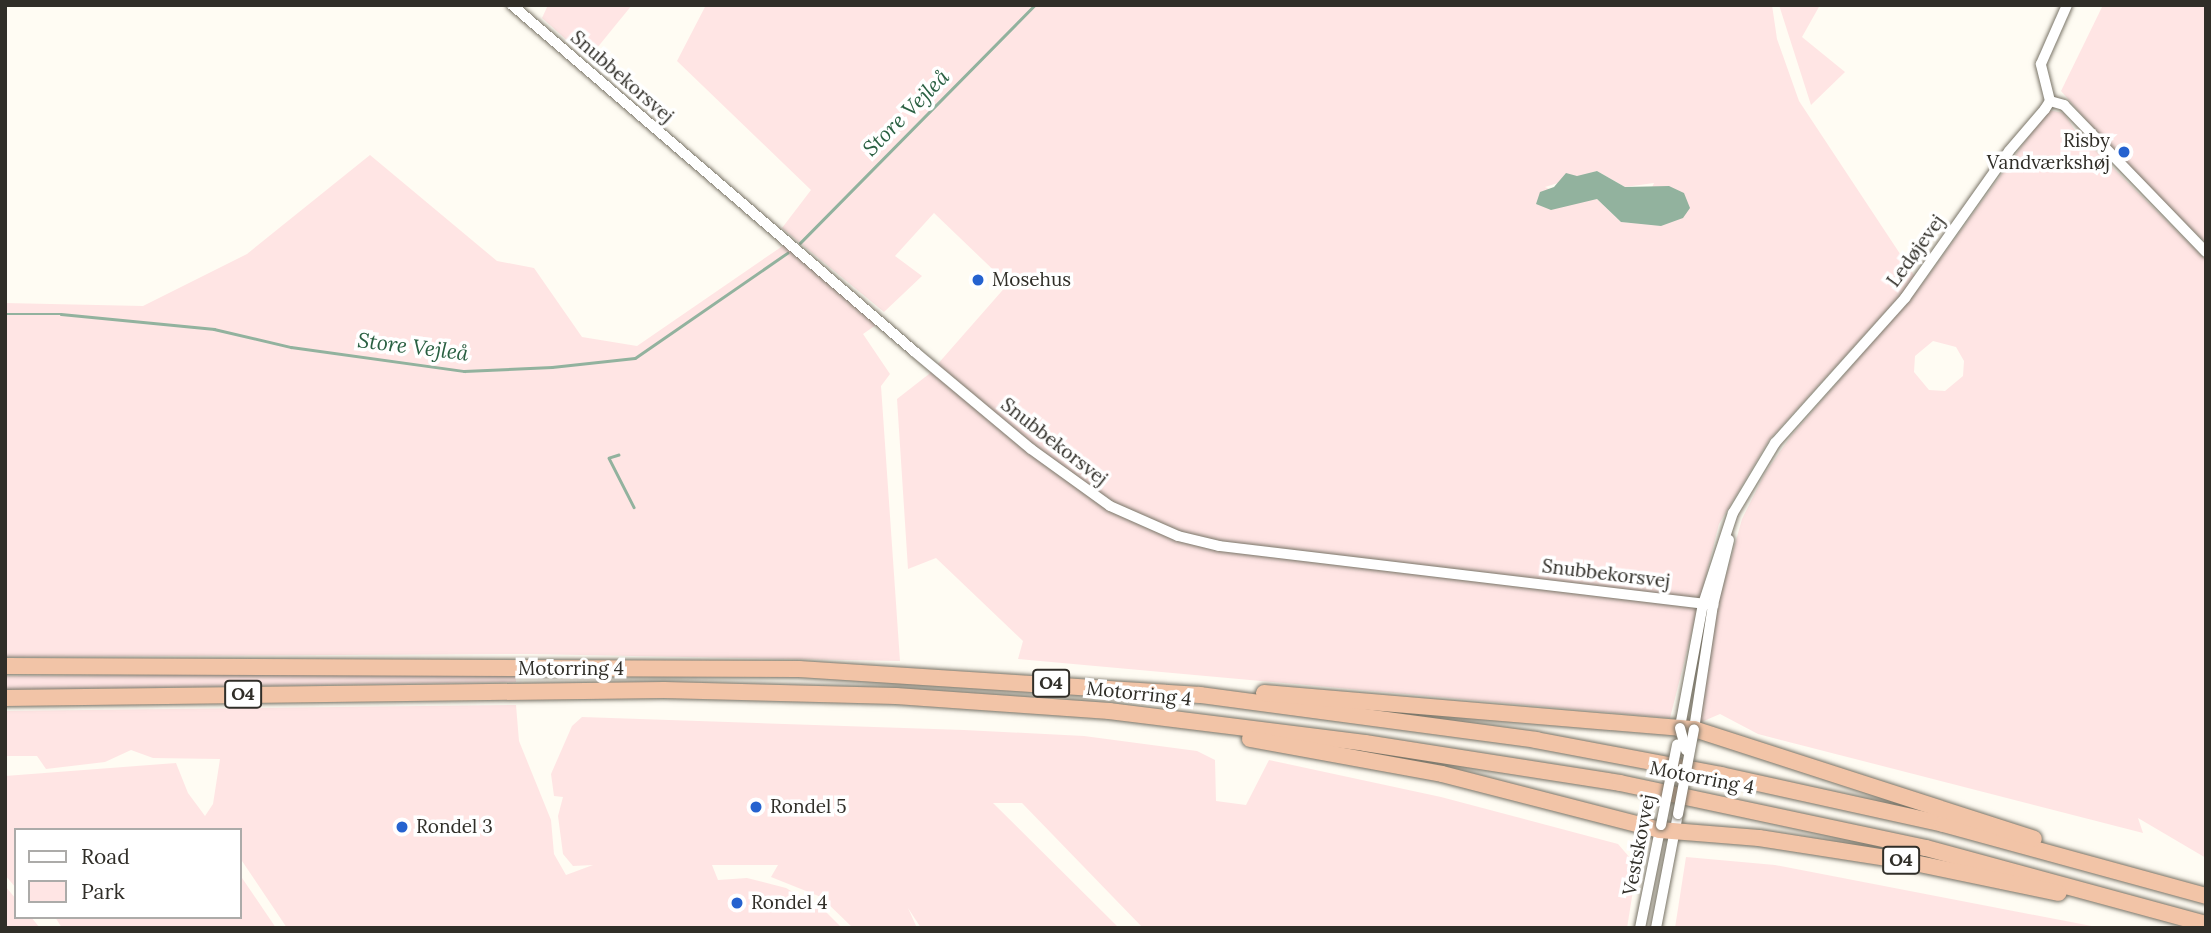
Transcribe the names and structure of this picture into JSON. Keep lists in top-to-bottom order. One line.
{"streets":{"highway":["Motorring 4","O4"],"street":["Snubbekorsvej","Ledøjevej","Vestskovvej"]},"crossings":[["Snubbekorsvej","Ledøjevej"],["Ledøjevej","O4"],["Ledøjevej","Vestskovvej"],["Motorring 4","O4"],["O4","Vestskovvej"]],"water":["Store Vejleå"],"places":["Risby Vandværkshøj","Mosehus","Rondel 5","Rondel 3","Rondel 4"],"legend":["Road","Park"]}
